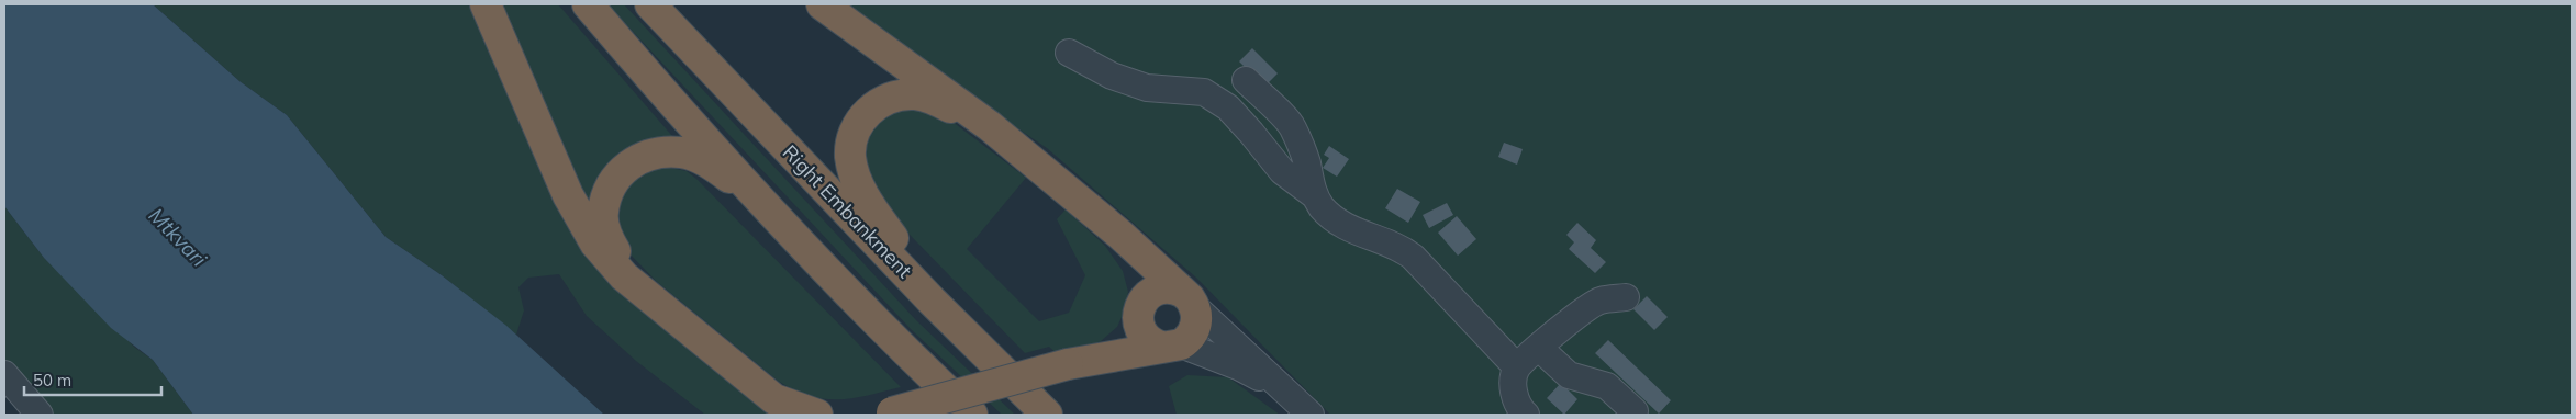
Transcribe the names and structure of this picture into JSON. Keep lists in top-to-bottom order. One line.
{"streets":{"highway":["Right Embankment"]},"water":["Mtkvari"],"scale_bar":"50 m"}
